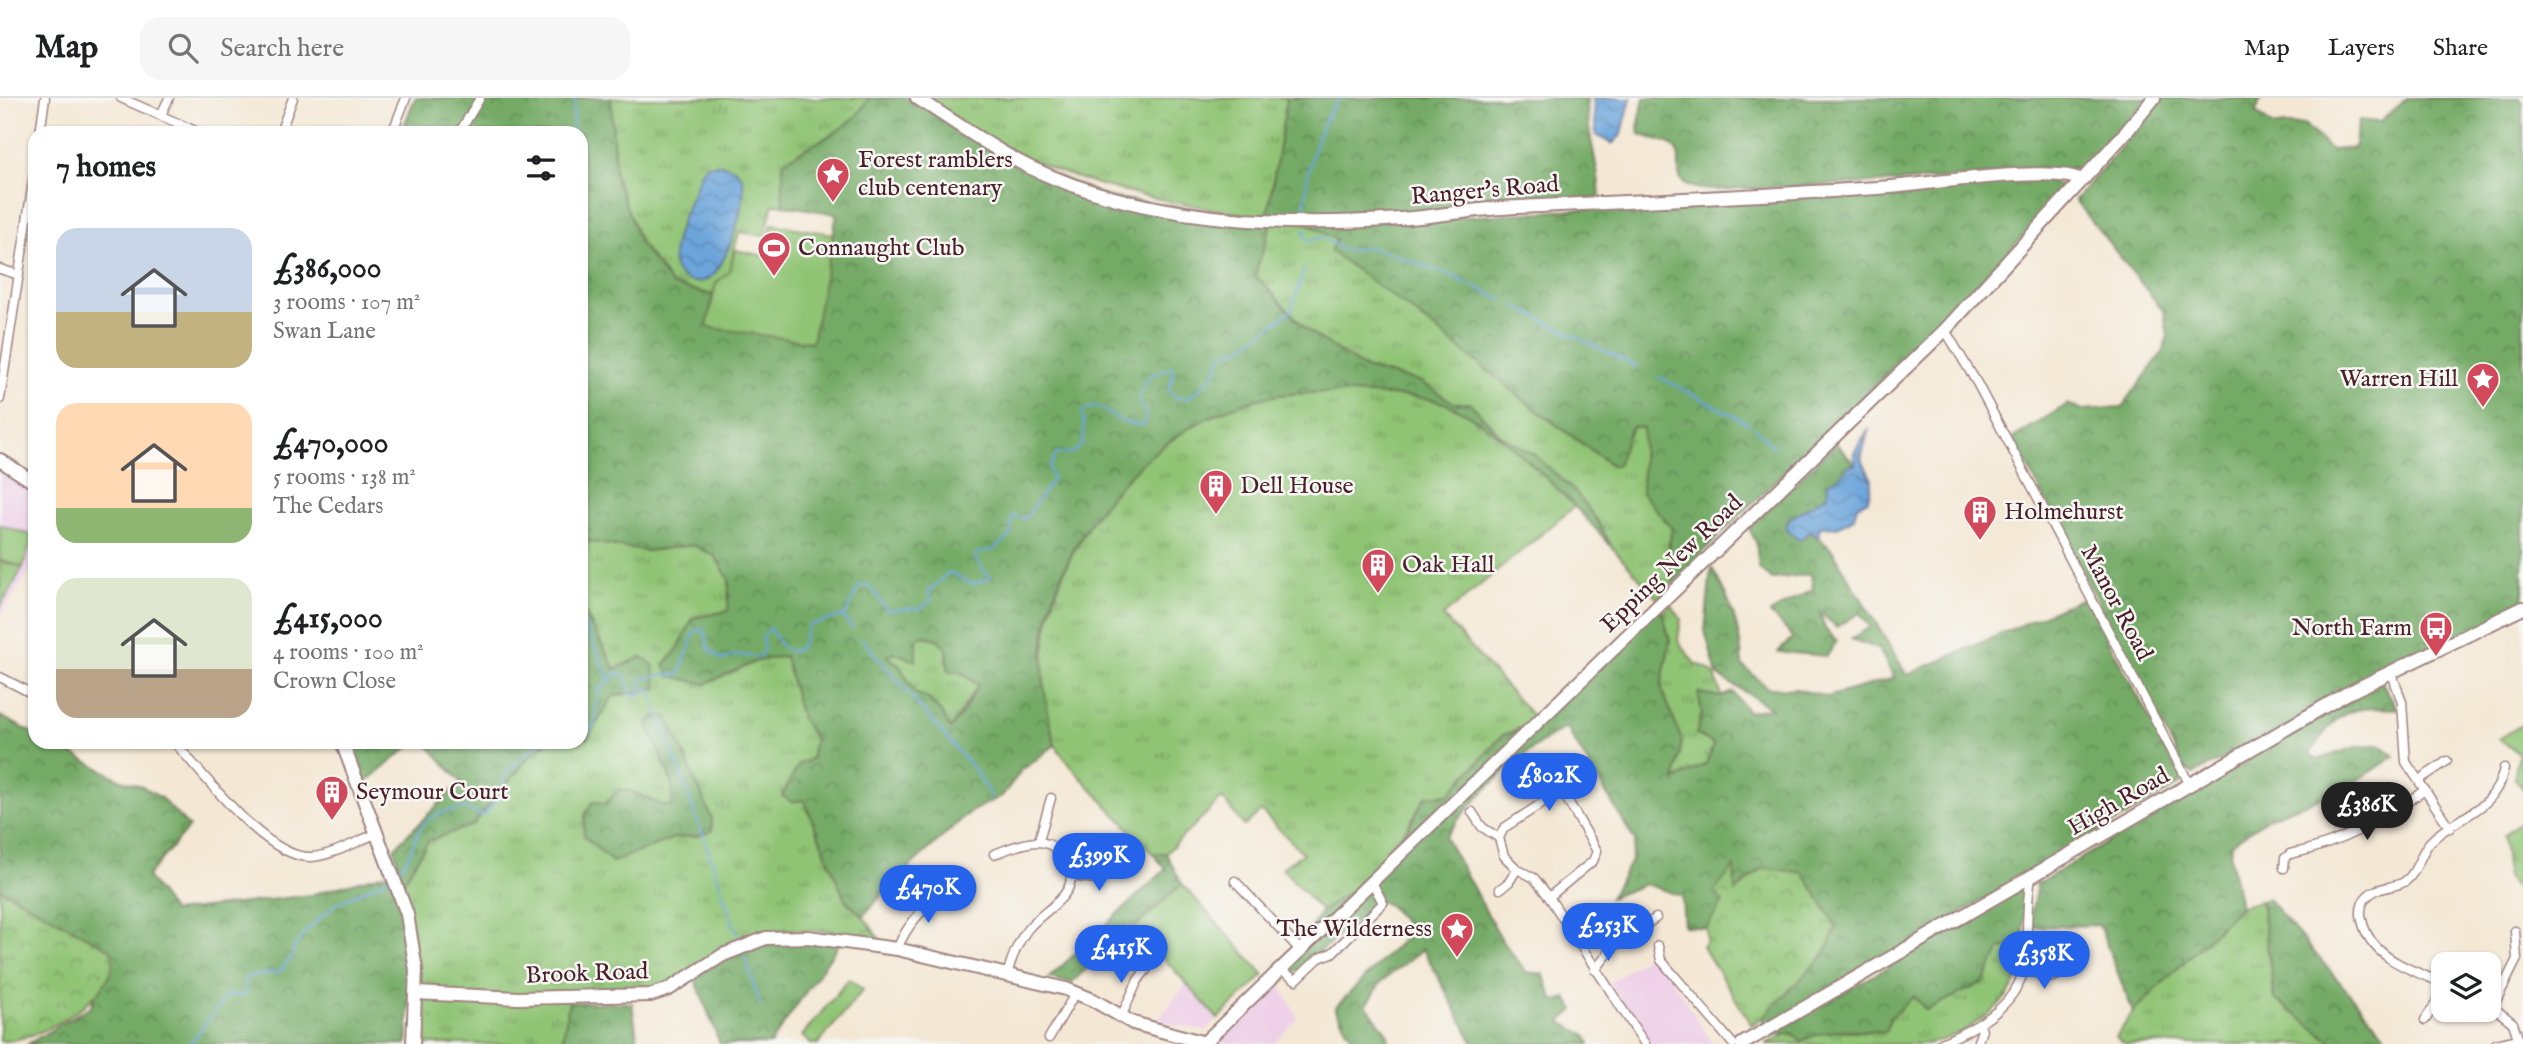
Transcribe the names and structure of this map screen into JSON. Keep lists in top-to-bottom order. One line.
{"streets":{"main road":["Ranger's Road","Epping New Road","High Road","Brook Road"],"street":["Manor Road"]},"crossings":[["Ranger's Road","Epping New Road"],["Epping New Road","Manor Road"],["Epping New Road","Brook Road"],["Manor Road","High Road"]],"places":{"place":["Forest ramblers club centenary","Warren Hill","The Wilderness"],"sports":["Connaught Club"],"building":["Dell House","Holmehurst","Oak Hall","Seymour Court"],"bus stop":["North Farm"]},"page":{"header":"Map","search":"Search here","nav":["Map","Layers","Share"],"heading":"7 homes","list":[{"name":"£386,000","note":"3 rooms · 107 m² · Swan Lane"},{"name":"£470,000","note":"5 rooms · 138 m² · The Cedars"},{"name":"£415,000","note":"4 rooms · 100 m² · Crown Close"}],"price":["£802K","£386K","£399K","£470K","£253K","£415K","£358K"]}}
